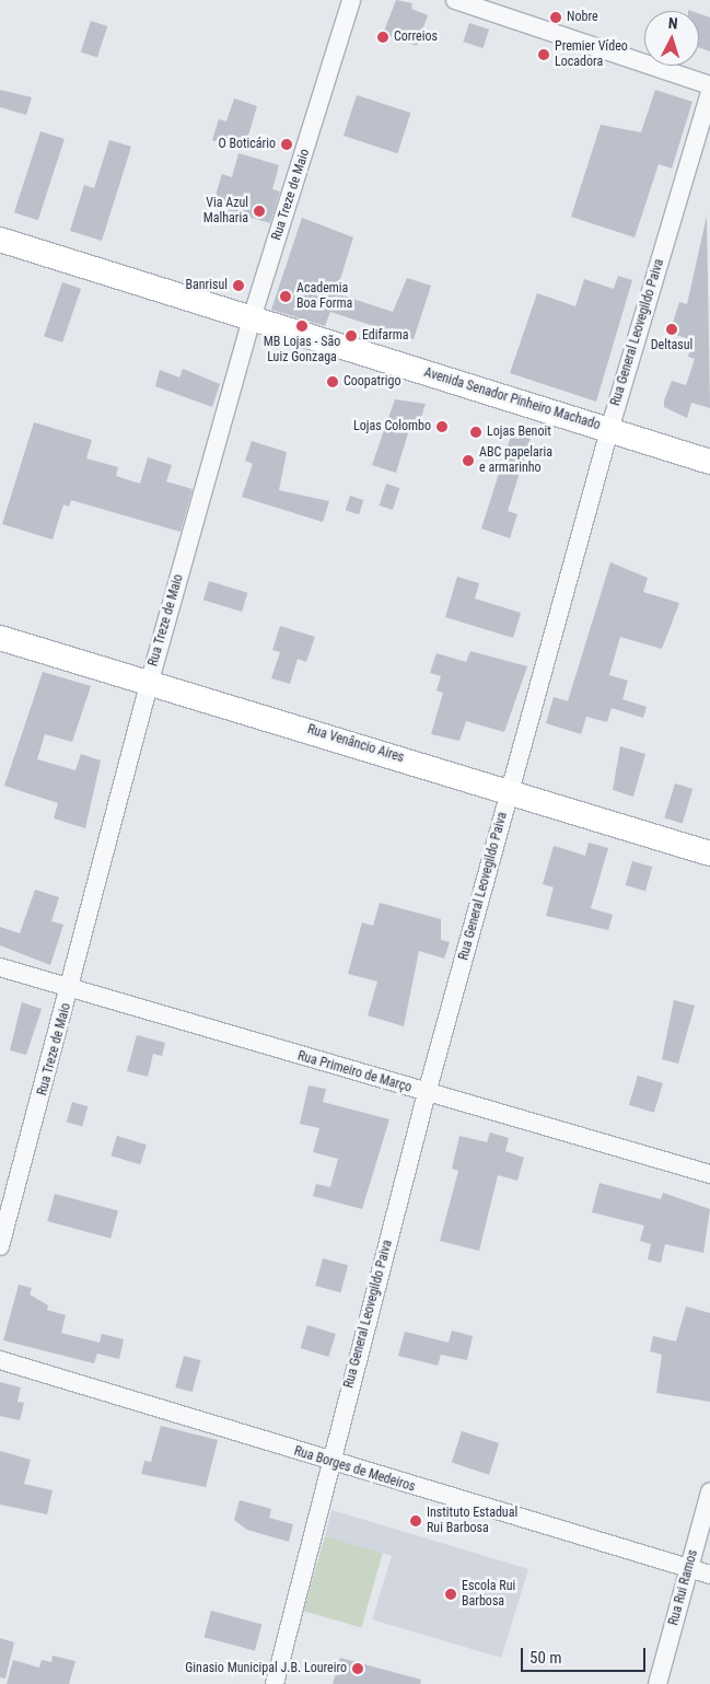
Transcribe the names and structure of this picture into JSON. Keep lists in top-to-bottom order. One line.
{"streets":{"main road":["Avenida Senador Pinheiro Machado","Rua Venâncio Aires"],"street":["Rua Treze de Maio","Rua General Leovegildo Paiva","Rua Primeiro de Março","Rua Borges de Medeiros","Rua Rui Ramos"]},"crossings":[["Rua Treze de Maio","Avenida Senador Pinheiro Machado"],["Rua Treze de Maio","Rua Venâncio Aires"],["Rua Treze de Maio","Rua Primeiro de Março"],["Rua General Leovegildo Paiva","Avenida Senador Pinheiro Machado"],["Rua General Leovegildo Paiva","Rua Venâncio Aires"],["Rua General Leovegildo Paiva","Rua Primeiro de Março"],["Rua General Leovegildo Paiva","Rua Borges de Medeiros"],["Rua Borges de Medeiros","Rua Rui Ramos"]],"places":["Nobre","Correios","Premier Vídeo Locadora","O Boticário","Via Azul Malharia","Banrisul","Academia Boa Forma","MB Lojas - São Luiz Gonzaga","Deltasul","Edifarma","Coopatrigo","Lojas Colombo","Lojas Benoit","ABC papelaria e armarinho","Instituto Estadual Rui Barbosa","Escola Rui Barbosa","Ginasio Municipal J.B. Loureiro"],"scale_bar":"50 m","north":"top"}
